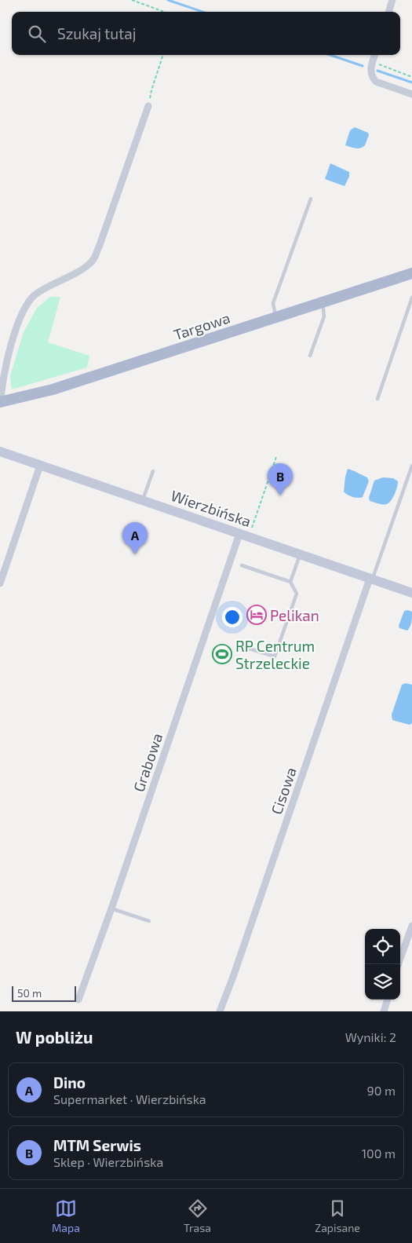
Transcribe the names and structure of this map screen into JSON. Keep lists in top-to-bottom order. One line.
{"streets":{"main road":["Targowa"],"street":["Wierzbińska","Grabowa","Cisowa"]},"crossings":[["Wierzbińska","Grabowa"],["Wierzbińska","Cisowa"]],"places":{"hotel":["Pelikan"],"sports":["RP Centrum Strzeleckie"]},"scale_bar":"50 m","page":{"search":"Szukaj tutaj","pins":["B","A"],"scale":"50 m","heading":["W pobliżu","Wyniki: 2"],"list":[{"mark":"A","name":"Dino","note":"Supermarket · Wierzbińska","value":"90 m"},{"mark":"B","name":"MTM Serwis","note":"Sklep · Wierzbińska","value":"100 m"}],"nav":["Mapa","Trasa","Zapisane"]}}
